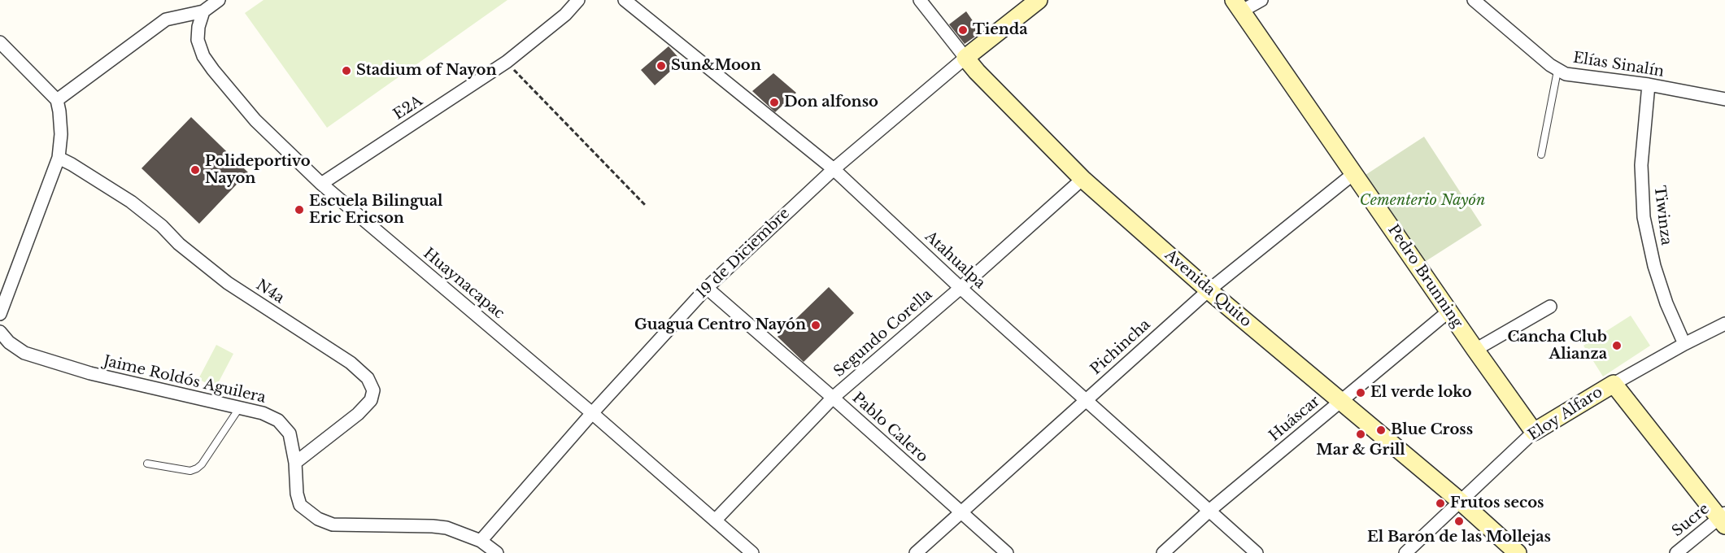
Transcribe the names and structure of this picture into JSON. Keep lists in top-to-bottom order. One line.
{"streets":{"street":["Elías Sinalín","E2A","Tiwinza","19 de Diciembre","Atahualpa","Pedro Brunning","Huaynacapac","Avenida Quito","N4a","Segundo Corella","Pichincha","Jaime Roldós Aguilera","Eloy Alfaro","Huáscar","Pablo Calero","Sucre"]},"crossings":[["Elías Sinalín","Tiwinza"],["E2A","Huaynacapac"],["Tiwinza","Eloy Alfaro"],["19 de Diciembre","Atahualpa"],["19 de Diciembre","Huaynacapac"],["19 de Diciembre","Avenida Quito"],["19 de Diciembre","Jaime Roldós Aguilera"],["19 de Diciembre","Pablo Calero"],["Atahualpa","Segundo Corella"],["Atahualpa","Pichincha"],["Atahualpa","Huáscar"],["Pedro Brunning","Pichincha"],["Pedro Brunning","Eloy Alfaro"],["Pedro Brunning","Huáscar"],["Huaynacapac","Segundo Corella"],["Avenida Quito","Segundo Corella"],["Avenida Quito","Pichincha"],["Avenida Quito","Eloy Alfaro"],["Avenida Quito","Huáscar"],["N4a","Jaime Roldós Aguilera"],["Segundo Corella","Pablo Calero"],["Pichincha","Pablo Calero"]],"parks":["Cementerio Nayón"],"places":["Tienda","Sun&Moon","Stadium of Nayon","Don alfonso","Polideportivo Nayon","Escuela Bilingual Eric Ericson","Guagua Centro Nayón","Cancha Club Alianza","El verde loko","Blue Cross","Mar & Grill","Frutos secos","El Baron de las Mollejas"]}
